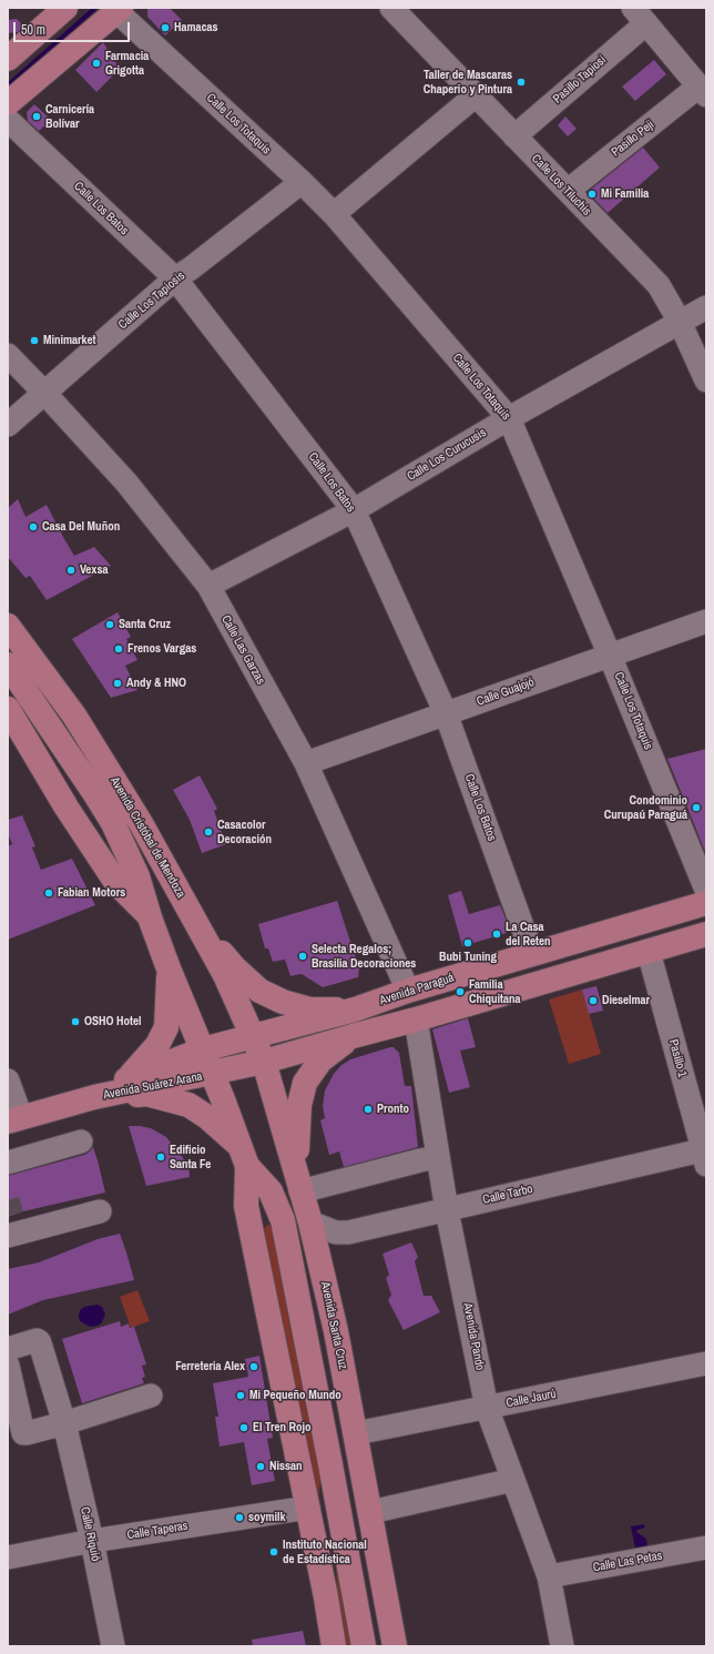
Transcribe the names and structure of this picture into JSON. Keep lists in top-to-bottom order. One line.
{"streets":{"main road":["Avenida Cristóbal de Mendoza","Avenida Paraguá","Avenida Suárez Arana","Avenida Santa Cruz"],"street":["Pasillo Tapiosi","Calle Los Totaquis","Pasillo Peji","Calle Los Tiluchis","Calle Los Batos","Calle Los Tapiosis","Calle Los Curucusis","Calle Las Garzas","Calle Guajojó","Pasillo 1","Calle Tarbo","Avenida Pando","Calle Jaurú","Calle Taperas","Calle Riquió","Calle Las Petas"]},"crossings":[["Pasillo Tapiosi","Calle Los Tiluchis"],["Calle Los Totaquis","Calle Los Tapiosis"],["Calle Los Totaquis","Calle Los Curucusis"],["Calle Los Totaquis","Calle Guajojó"],["Pasillo Peji","Calle Los Tiluchis"],["Calle Los Tiluchis","Calle Los Curucusis"],["Calle Los Batos","Calle Los Tapiosis"],["Calle Los Batos","Calle Los Curucusis"],["Calle Los Batos","Calle Guajojó"],["Calle Los Batos","Avenida Paraguá"],["Calle Los Tapiosis","Calle Las Garzas"],["Calle Los Curucusis","Calle Las Garzas"],["Calle Las Garzas","Calle Guajojó"],["Calle Las Garzas","Avenida Paraguá"],["Avenida Cristóbal de Mendoza","Avenida Paraguá"],["Avenida Cristóbal de Mendoza","Avenida Suárez Arana"],["Avenida Cristóbal de Mendoza","Avenida Santa Cruz"],["Avenida Paraguá","Pasillo 1"],["Avenida Paraguá","Avenida Suárez Arana"],["Avenida Paraguá","Avenida Santa Cruz"],["Avenida Paraguá","Avenida Pando"],["Pasillo 1","Calle Tarbo"],["Calle Tarbo","Avenida Santa Cruz"],["Calle Tarbo","Avenida Pando"],["Avenida Santa Cruz","Calle Jaurú"],["Avenida Pando","Calle Jaurú"],["Avenida Pando","Calle Las Petas"],["Calle Taperas","Calle Riquió"]],"places":["Hamacas","Farmacia Grigotta","Taller de Mascaras Chaperio y Pintura","Carnicería Bolívar","Mi Familia","Minimarket","Casa Del Muñon","Vexsa","Santa Cruz","Frenos Vargas","Andy & HNO","Condominio Curupaú Paraguá","Casacolor Decoración","Fabian Motors","La Casa del Reten","Bubi Tuning","Selecta Regalos; Brasilia Decoraciones","Familia Chiquitana","Dieselmar","OSHO Hotel","Pronto","Edificio Santa Fe","Ferreteria Alex","Mi Pequeño Mundo","El Tren Rojo","Nissan","soymilk","Instituto Nacional de Estadística"],"scale_bar":"50 m"}
